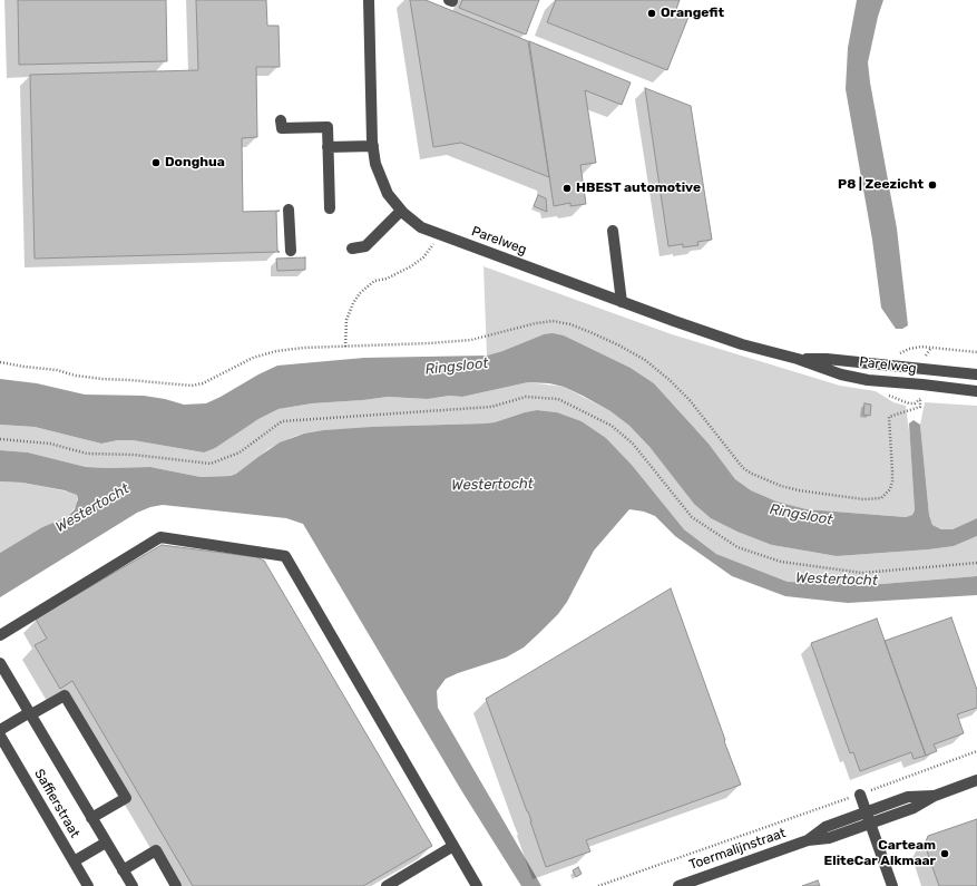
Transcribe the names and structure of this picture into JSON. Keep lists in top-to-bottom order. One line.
{"streets":{"street":["Parelweg","Saffierstraat","Toermalijnstraat"]},"water":["Ringsloot","Westertocht"],"places":["Orangefit","Donghua","P8 | Zeezicht","HBEST automotive","Carteam EliteCar Alkmaar"]}
